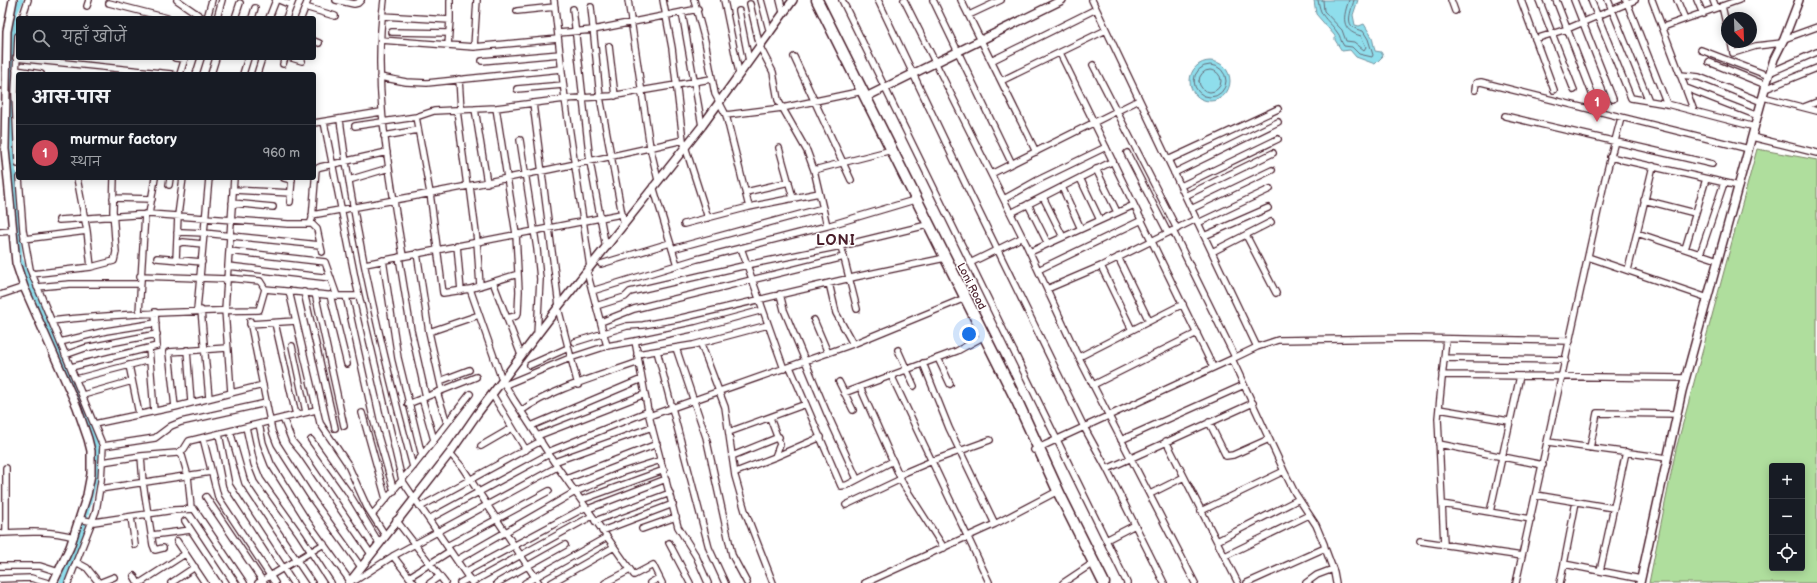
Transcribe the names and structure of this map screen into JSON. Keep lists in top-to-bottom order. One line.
{"streets":{"highway":["Loni Road"]},"districts":["LONI"],"north":"bottom right","page":{"search":"यहाँ खोजें","heading":"आस-पास","pins":"1","list":[{"mark":"1","name":"murmur factory","note":"स्थान","value":"960 m"}],"map_buttons":["+","−"]}}
